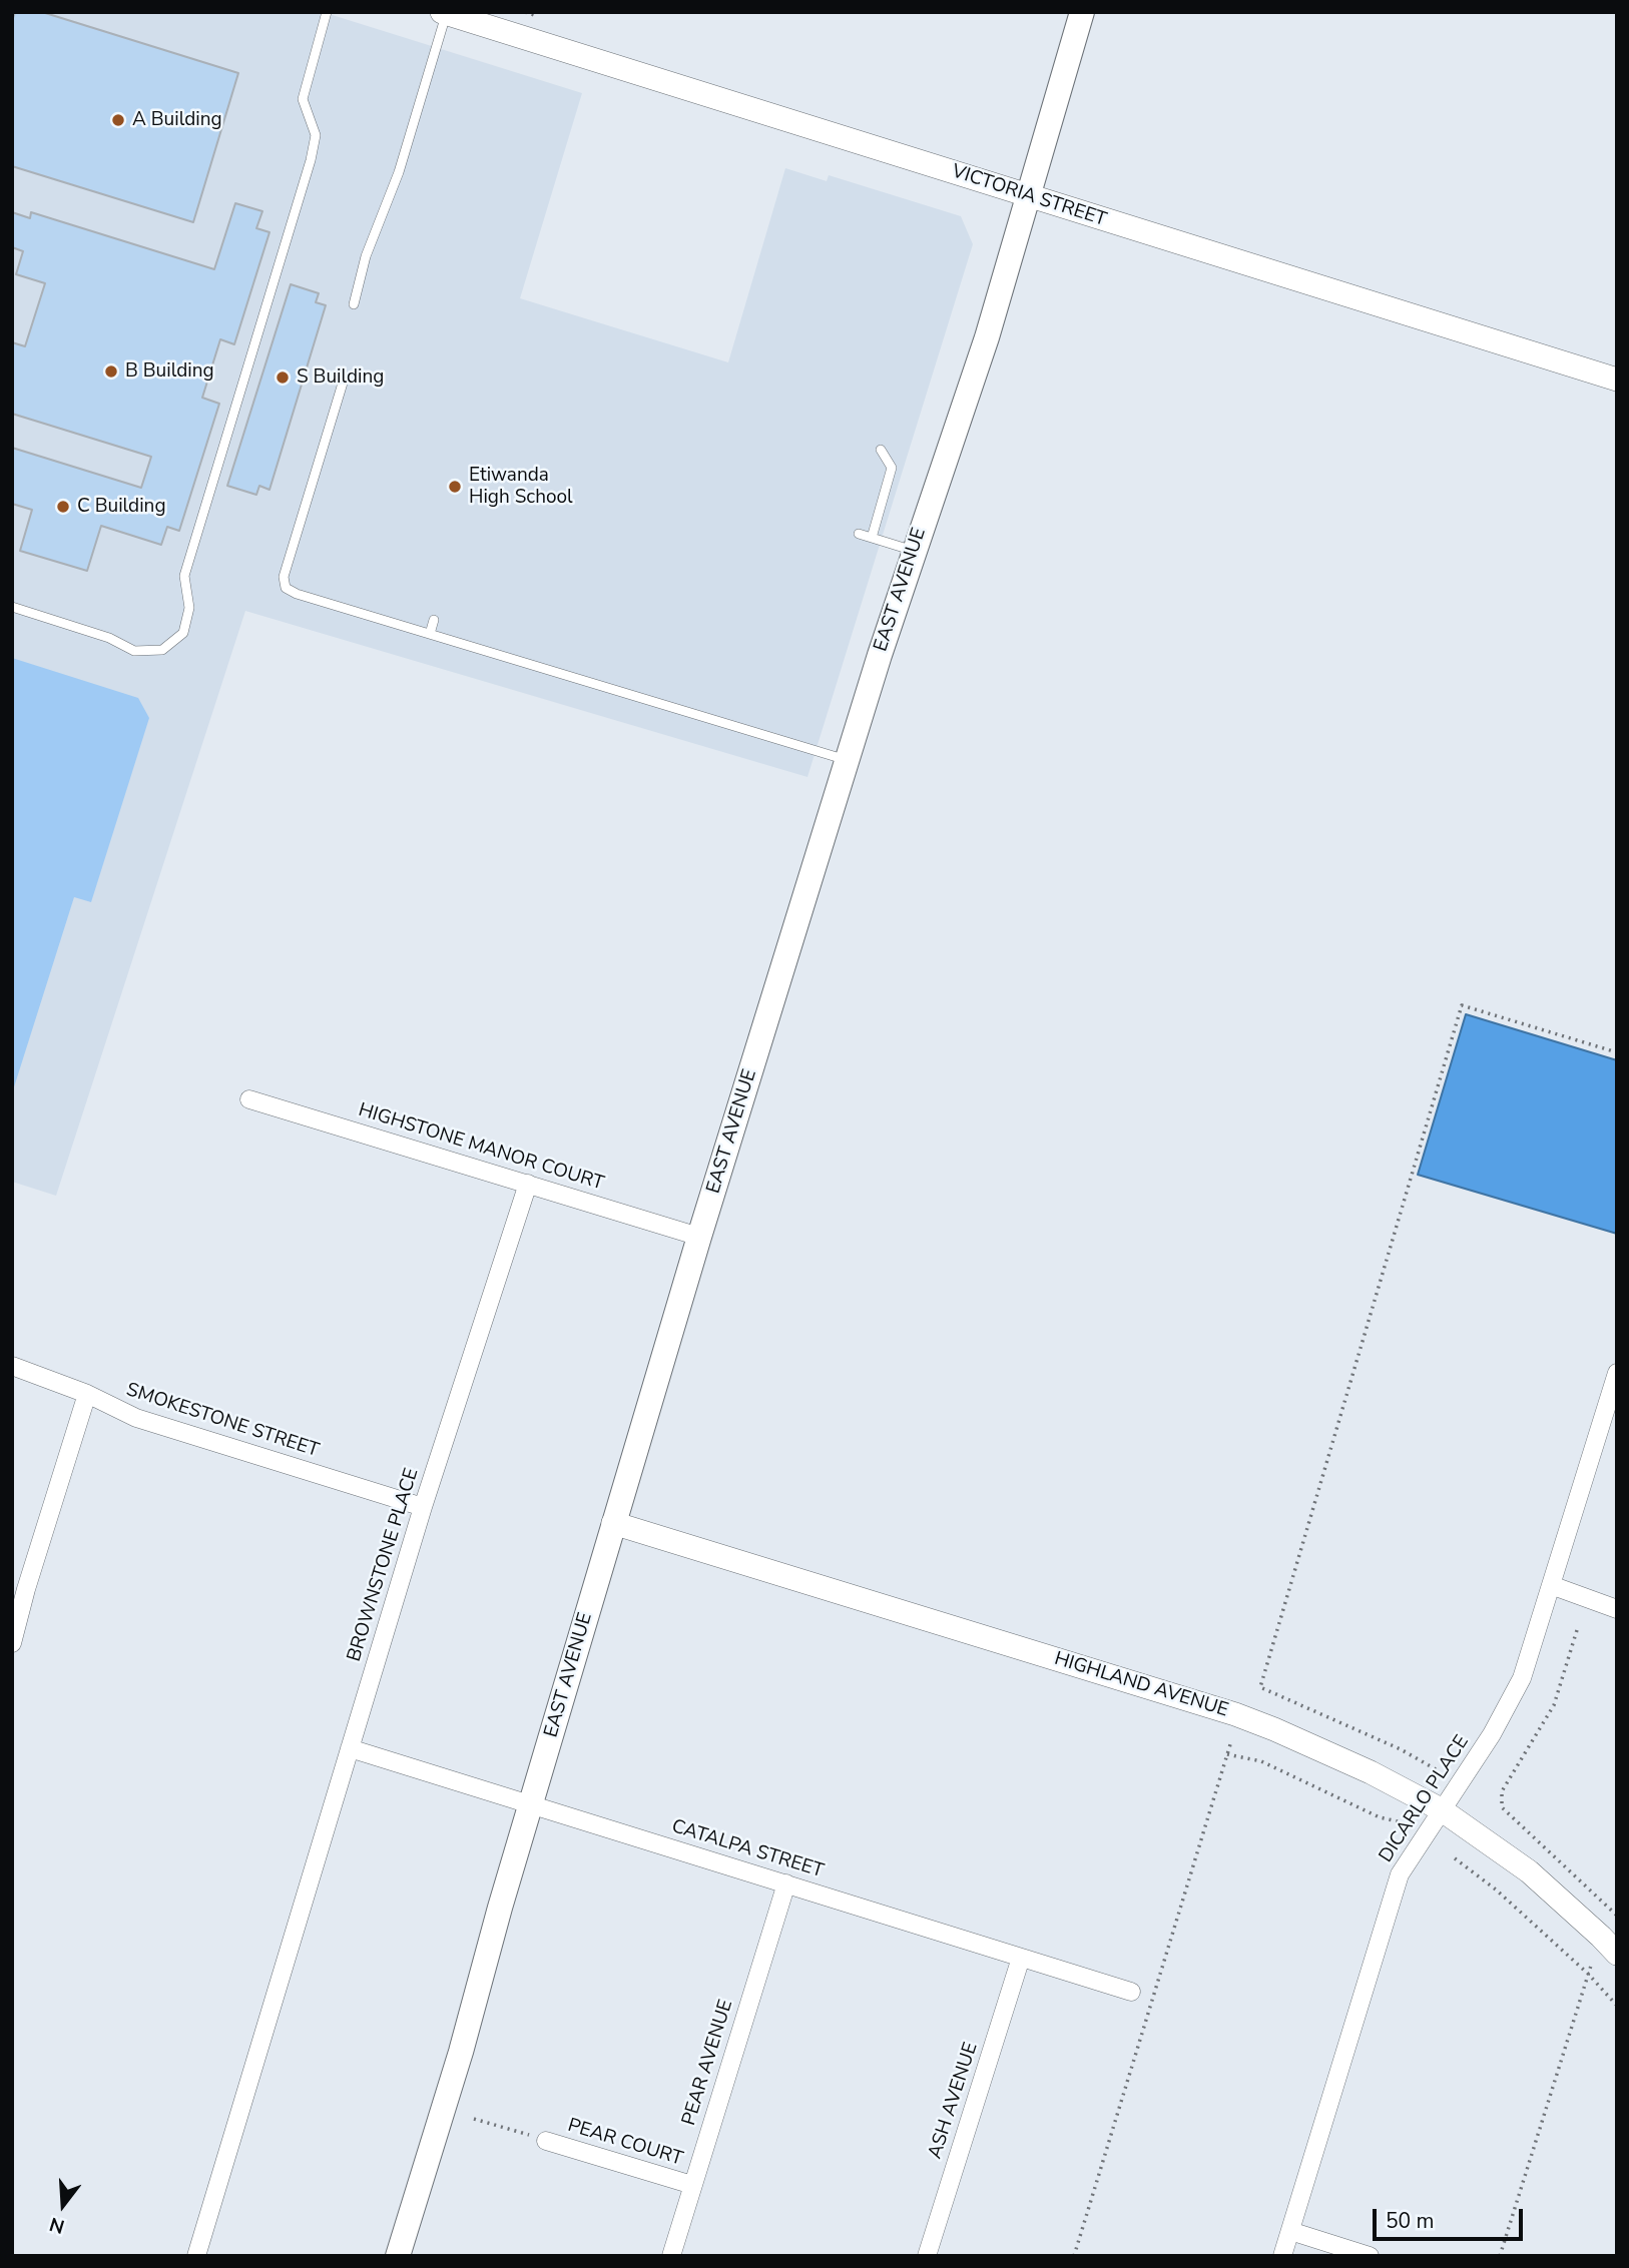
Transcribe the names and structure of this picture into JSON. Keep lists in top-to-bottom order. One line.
{"streets":{"main road":["EAST AVENUE"],"street":["VICTORIA STREET","HIGHSTONE MANOR COURT","SMOKESTONE STREET","BROWNSTONE PLACE","HIGHLAND AVENUE","DICARLO PLACE","CATALPA STREET","PEAR AVENUE","ASH AVENUE","PEAR COURT"]},"crossings":[["VICTORIA STREET","EAST AVENUE"],["EAST AVENUE","HIGHSTONE MANOR COURT"],["EAST AVENUE","HIGHLAND AVENUE"],["EAST AVENUE","CATALPA STREET"],["HIGHSTONE MANOR COURT","BROWNSTONE PLACE"],["SMOKESTONE STREET","BROWNSTONE PLACE"],["BROWNSTONE PLACE","CATALPA STREET"],["HIGHLAND AVENUE","DICARLO PLACE"],["CATALPA STREET","PEAR AVENUE"],["CATALPA STREET","ASH AVENUE"],["PEAR AVENUE","PEAR COURT"]],"places":["A Building","B Building","S Building","Etiwanda High School","C Building"],"scale_bar":"50 m","north":"bottom"}
